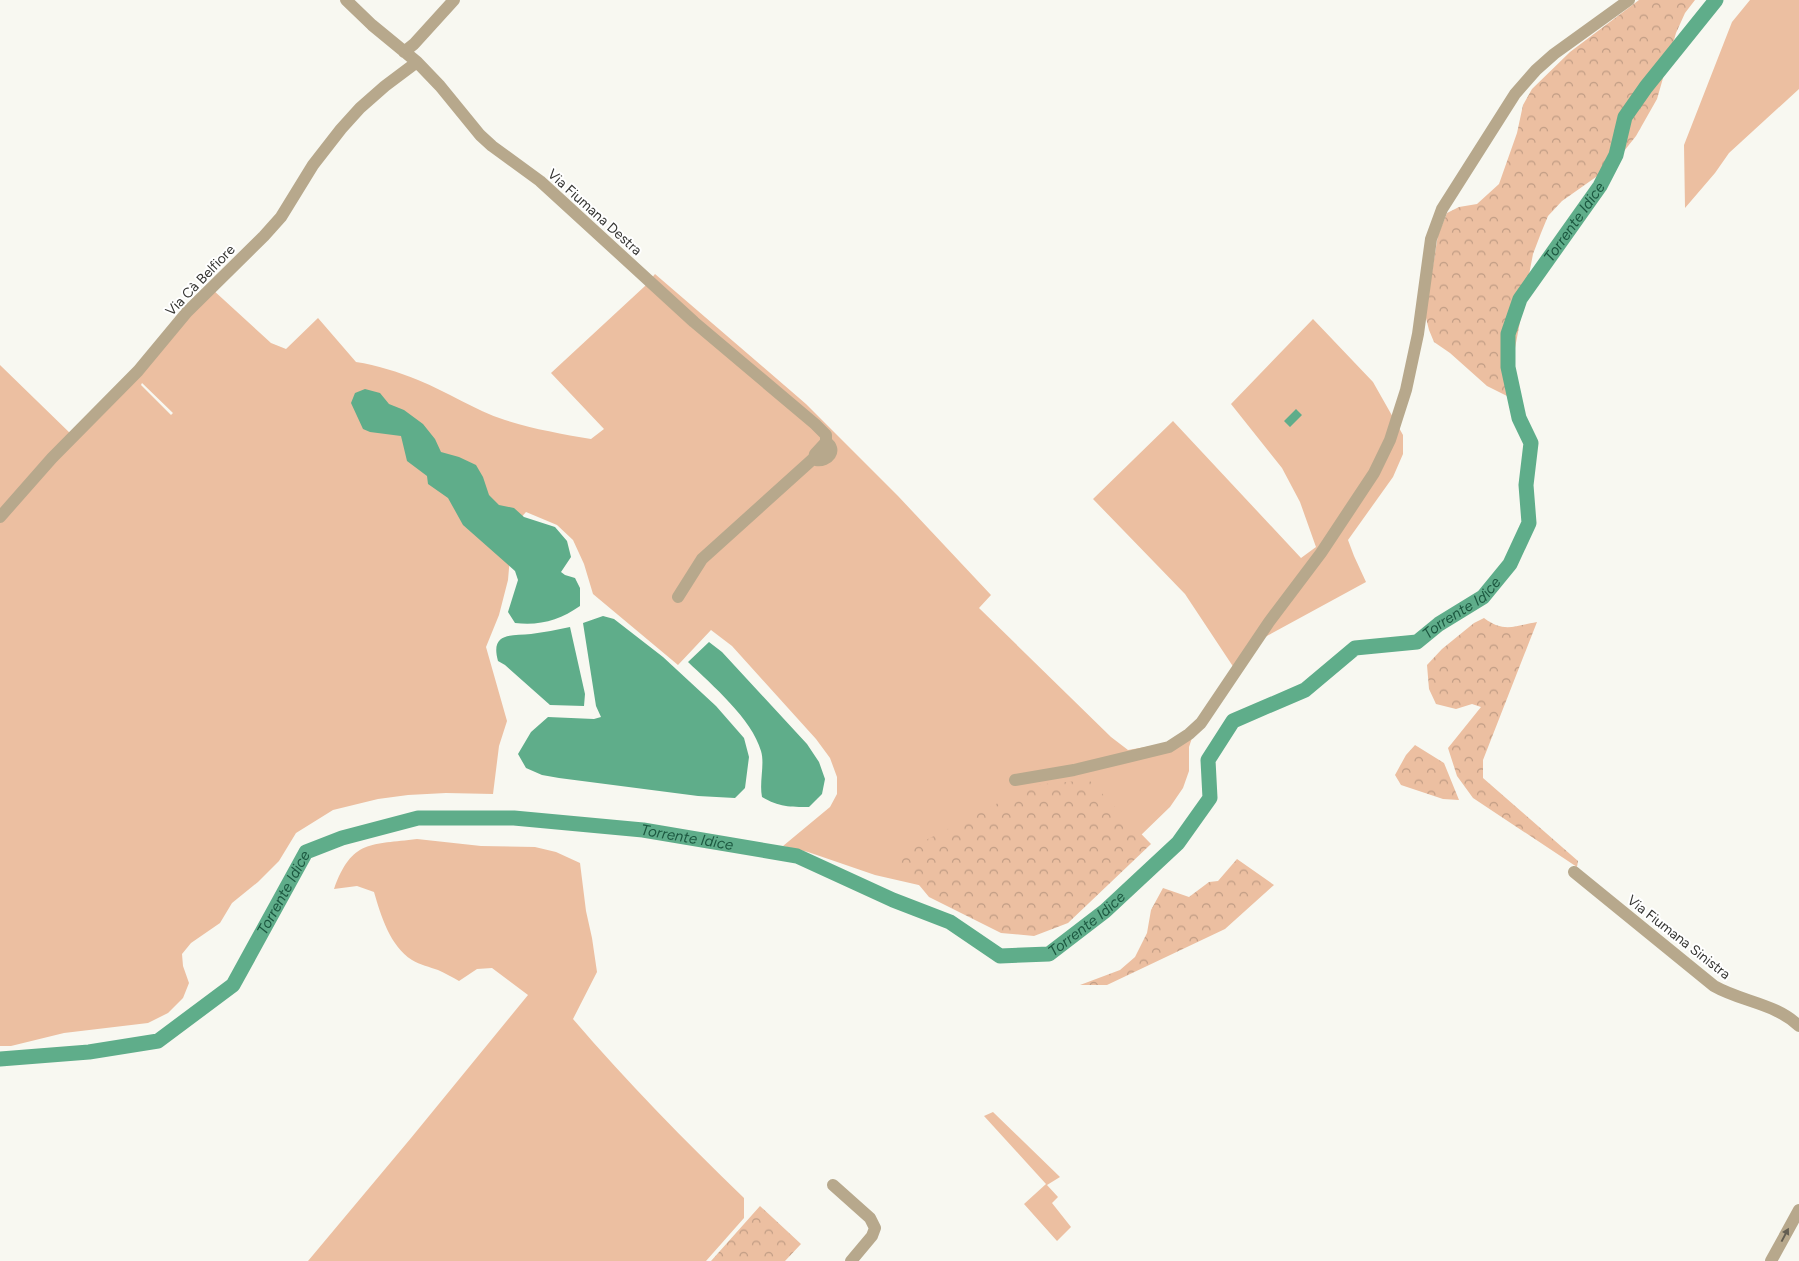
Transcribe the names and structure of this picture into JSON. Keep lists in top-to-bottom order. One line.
{"streets":{"street":["Via Fiumana Destra","Via Cà Belfiore","Via Fiumana Sinistra"]},"crossings":[["Via Fiumana Destra","Via Cà Belfiore"]],"water":["Torrente Idice"]}
